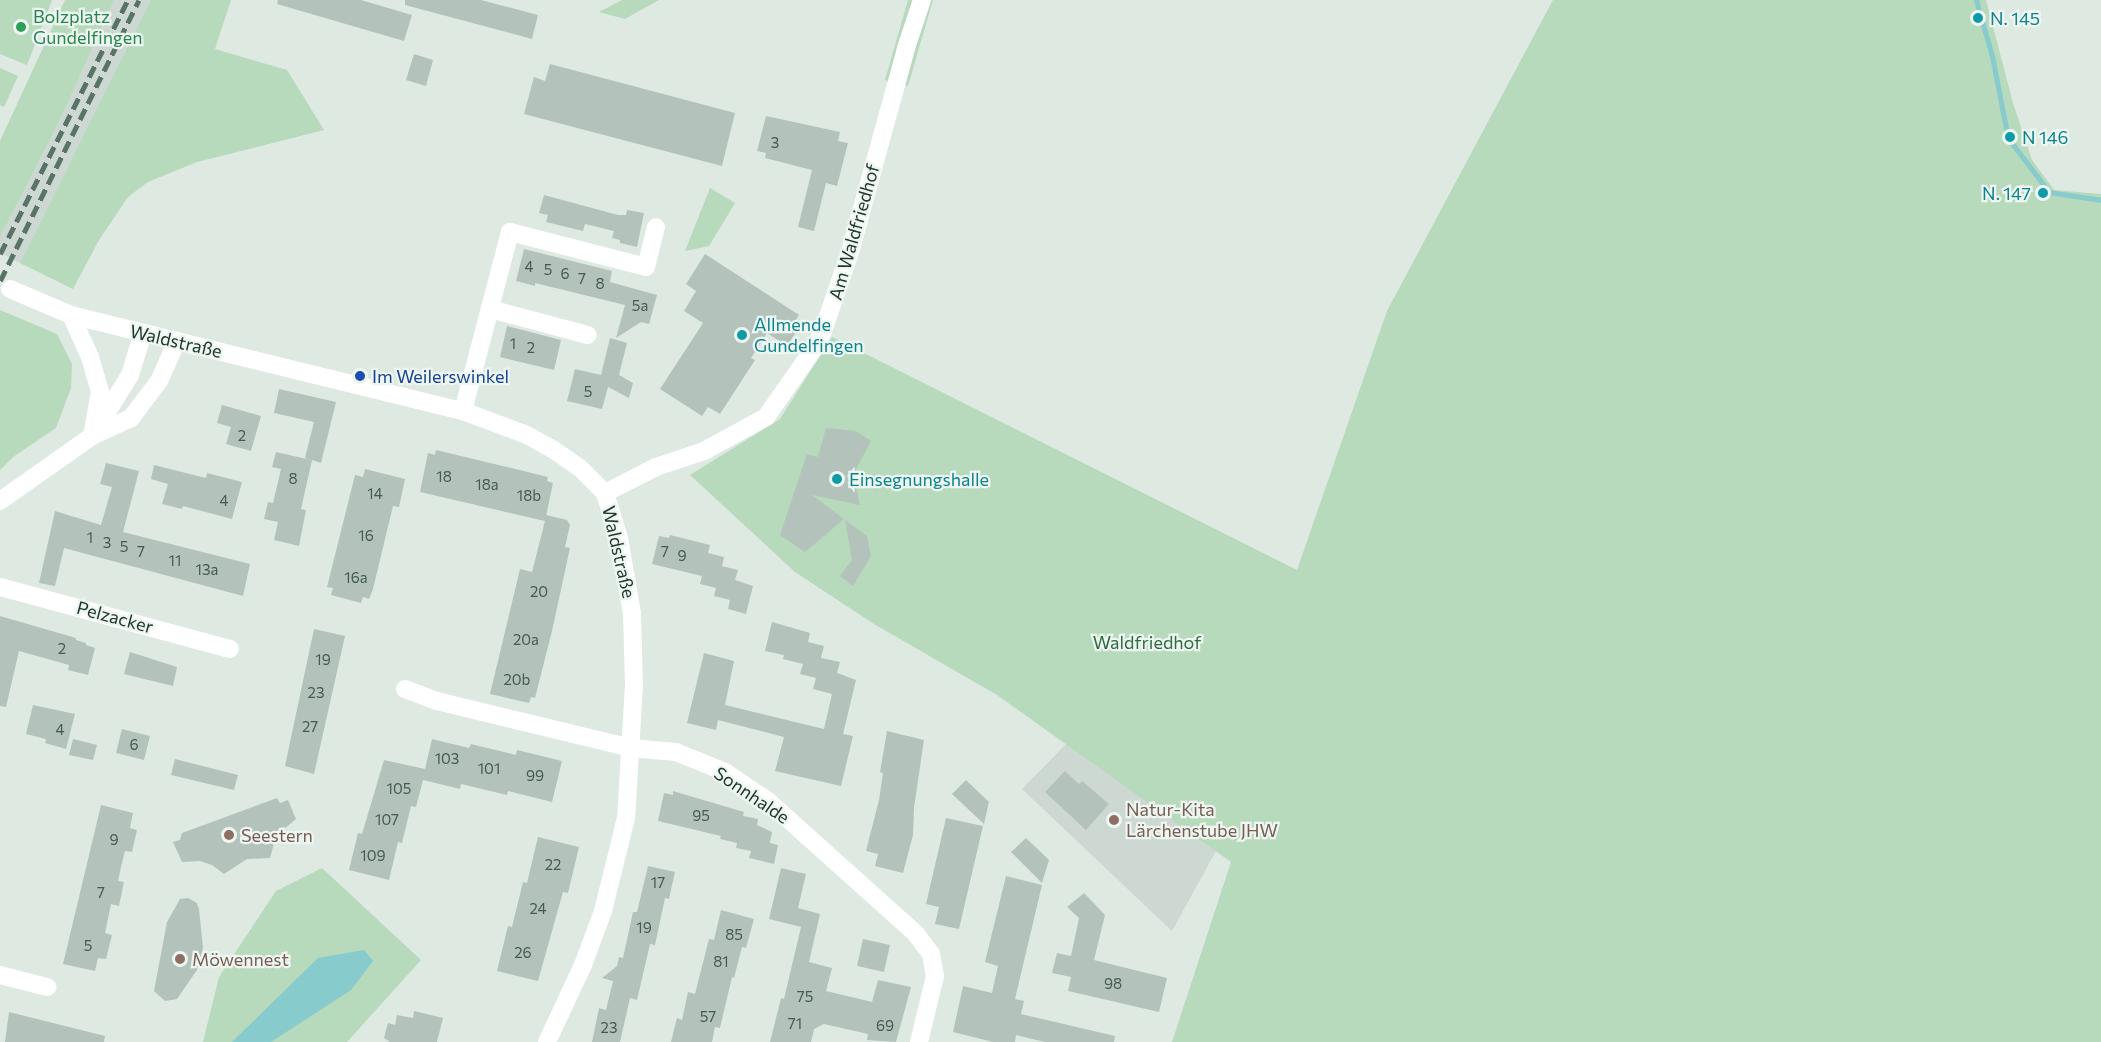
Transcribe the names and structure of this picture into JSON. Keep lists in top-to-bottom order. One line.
{"streets":{"street":["Am Waldfriedhof","Waldstraße","Pelzacker","Sonnhalde"]},"crossings":[["Am Waldfriedhof","Waldstraße"],["Waldstraße","Sonnhalde"]],"parks":["Waldfriedhof"],"places":["N. 145","Bolzplatz Gundelfingen","N 146","N. 147","Allmende Gundelfingen","Im Weilerswinkel","Einsegnungshalle","Natur-Kita Lärchenstube JHW","Seestern","Möwennest"],"house_numbers":["3","4","5","6","7","8","5a","1","2","5","2","18","8","18a","14","18b","4","16","1","3","5","7","7","9","11","13a","16a","20","20a","2","19","20b","23","27","4","6","103","101","99","105","95","107","9","109","22","17","7","24","19","85","5","26","81","98","75","57","71","69","23"]}
